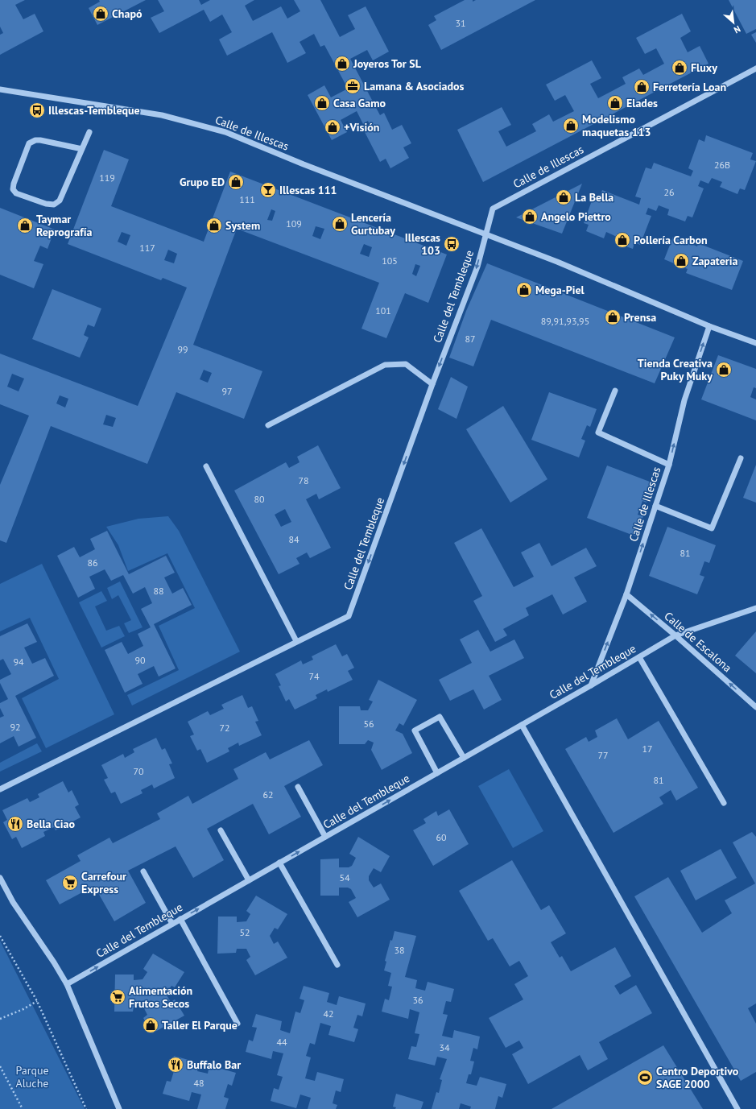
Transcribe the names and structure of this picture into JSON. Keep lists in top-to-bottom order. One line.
{"streets":{"street":["Calle de Illescas","Calle del Tembleque","Calle de Escalona"]},"crossings":[["Calle de Illescas","Calle del Tembleque"],["Calle de Illescas","Calle de Escalona"],["Calle del Tembleque","Calle de Escalona"]],"one_way":["Calle de Escalona"],"parks":["Parque Aluche"],"places":{"shop":["Chapó","Joyeros Tor SL","Fluxy","Ferretería Loan","Casa Gamo","Elades","Modelismo maquetas 113","+Visión","Grupo ED","La Bella","Angelo Piettro","Lencería Gurtubay","Taymar Reprografía","System","Pollería Carbon","Zapateria","Mega-Piel","Prensa","Tienda Creativa Puky Muky","Taller El Parque"],"office":["Lamana & Asociados"],"bus stop":["Illescas-Tembleque","Illescas 103"],"bar":["Illescas 111"],"restaurant":["Bella Ciao","Buffalo Bar"],"supermarket":["Carrefour Express","Alimentación Frutos Secos"],"sports":["Centro Deportivo SAGE 2000"]},"house_numbers":["31","26B","119","26","111","109","117","105","101","89,91,93,95","87","99","97","78","80","84","81","86","88","90","94","74","56","92","72","17","77","70","81","62","60","54","52","38","36","42","44","34","48"],"north":"bottom right"}
